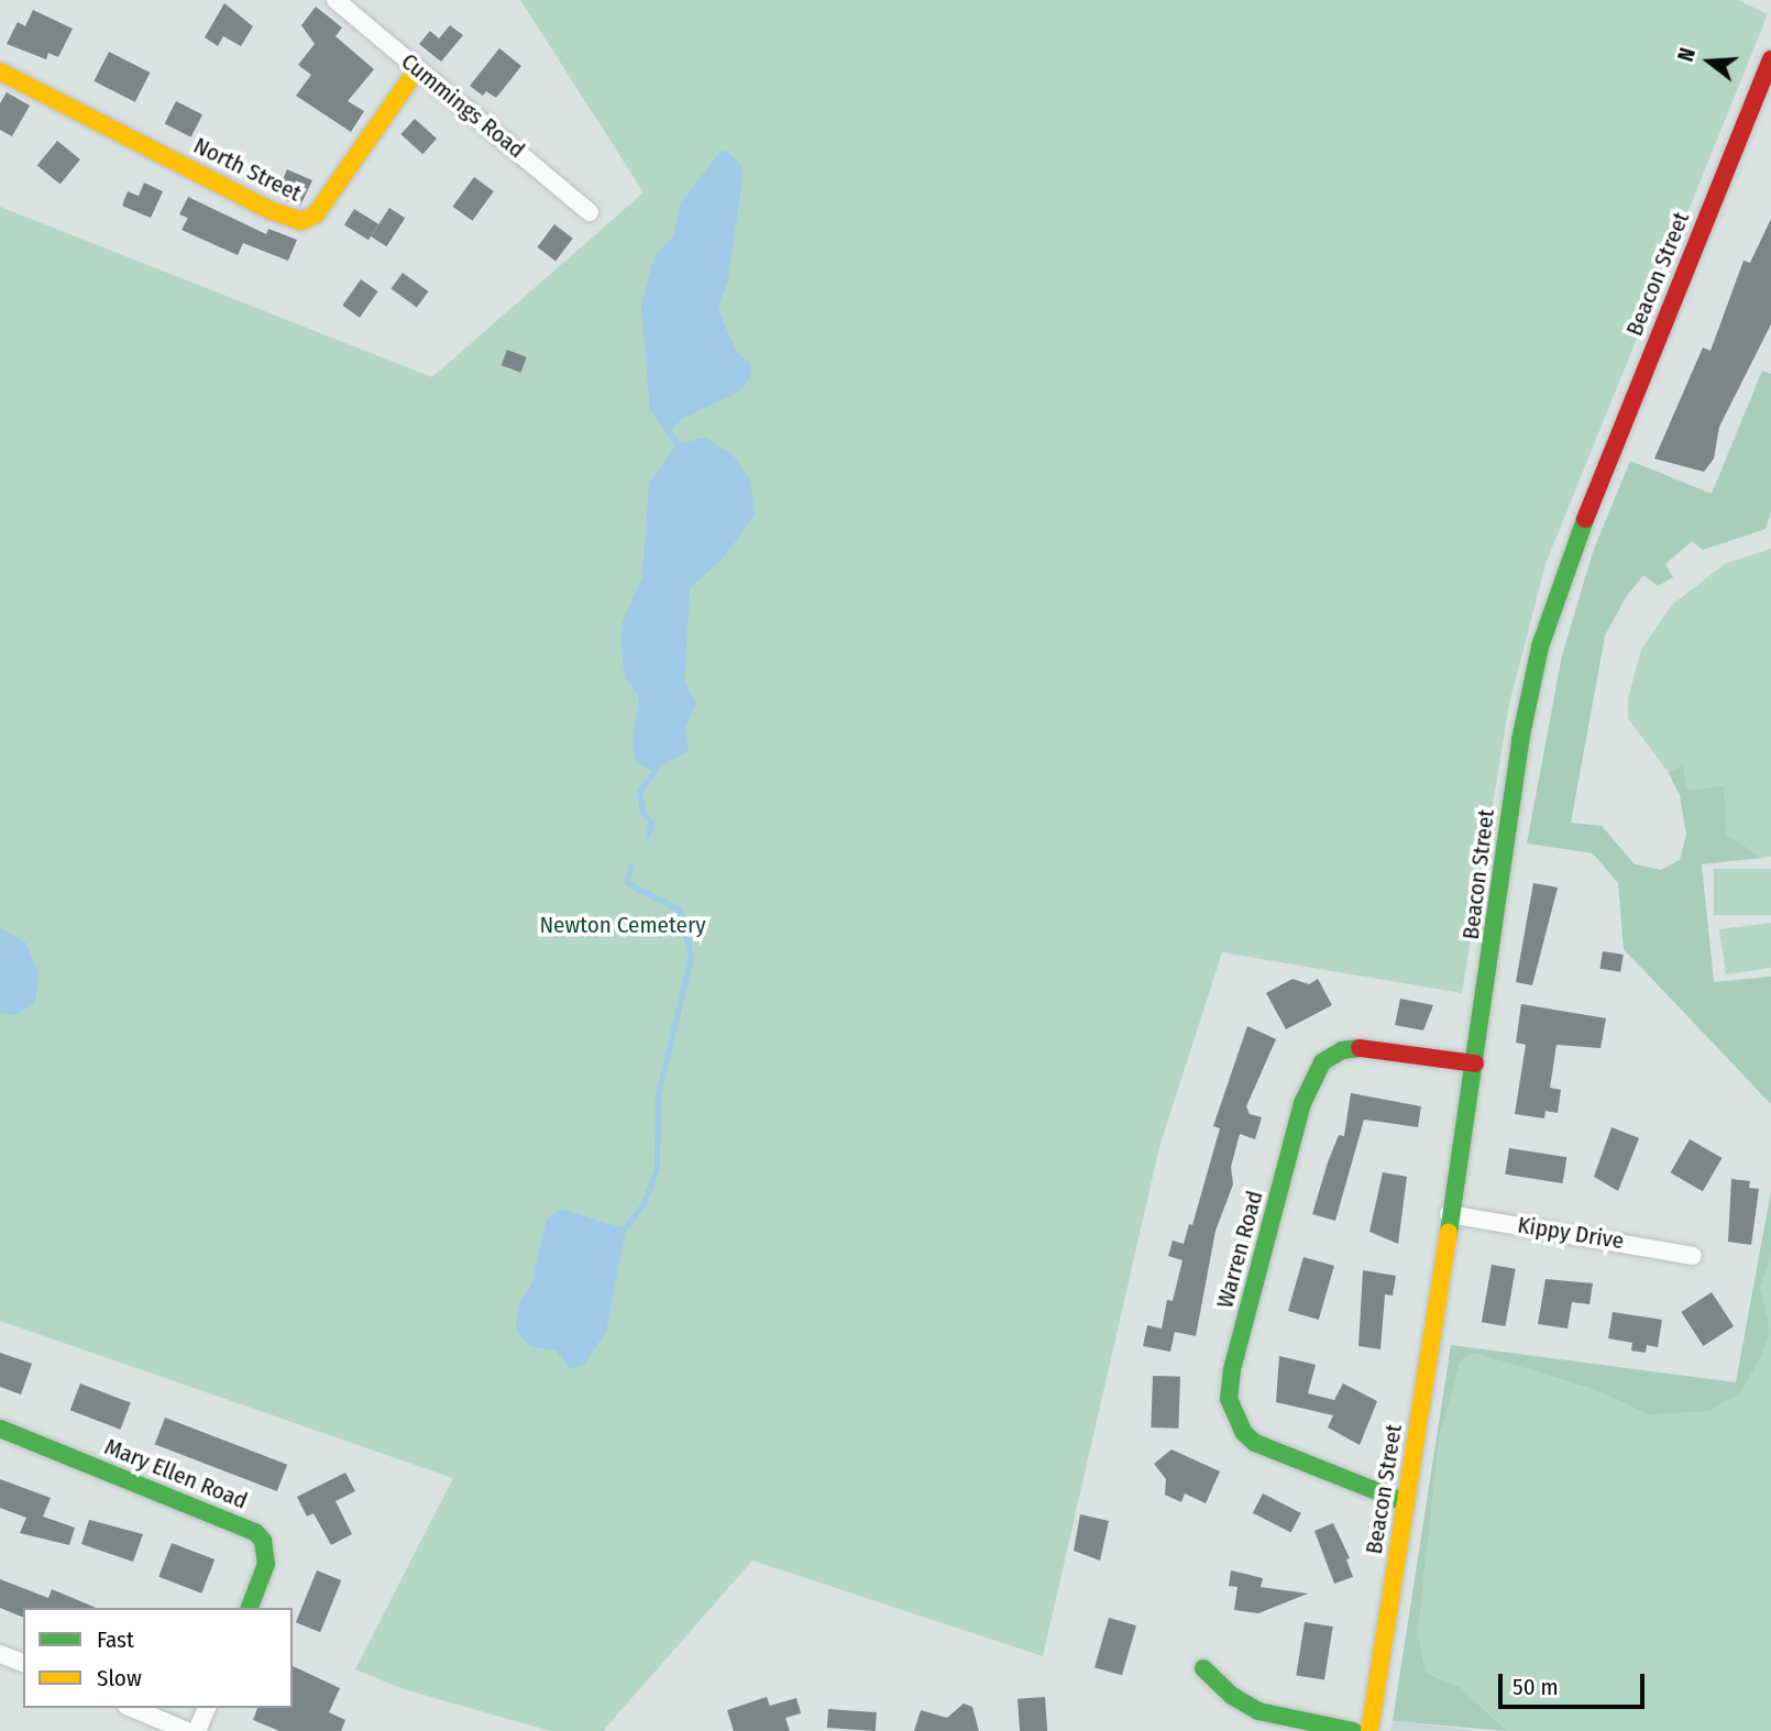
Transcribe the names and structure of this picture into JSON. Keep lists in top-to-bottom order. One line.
{"streets":{"street":["Cummings Road","North Street","Beacon Street","Kippy Drive","Warren Road","Mary Ellen Road"]},"crossings":[["Cummings Road","North Street"],["Beacon Street","Kippy Drive"],["Beacon Street","Warren Road"]],"parks":["Newton Cemetery"],"legend":["Fast","Slow"],"scale_bar":"50 m","north":"left"}
